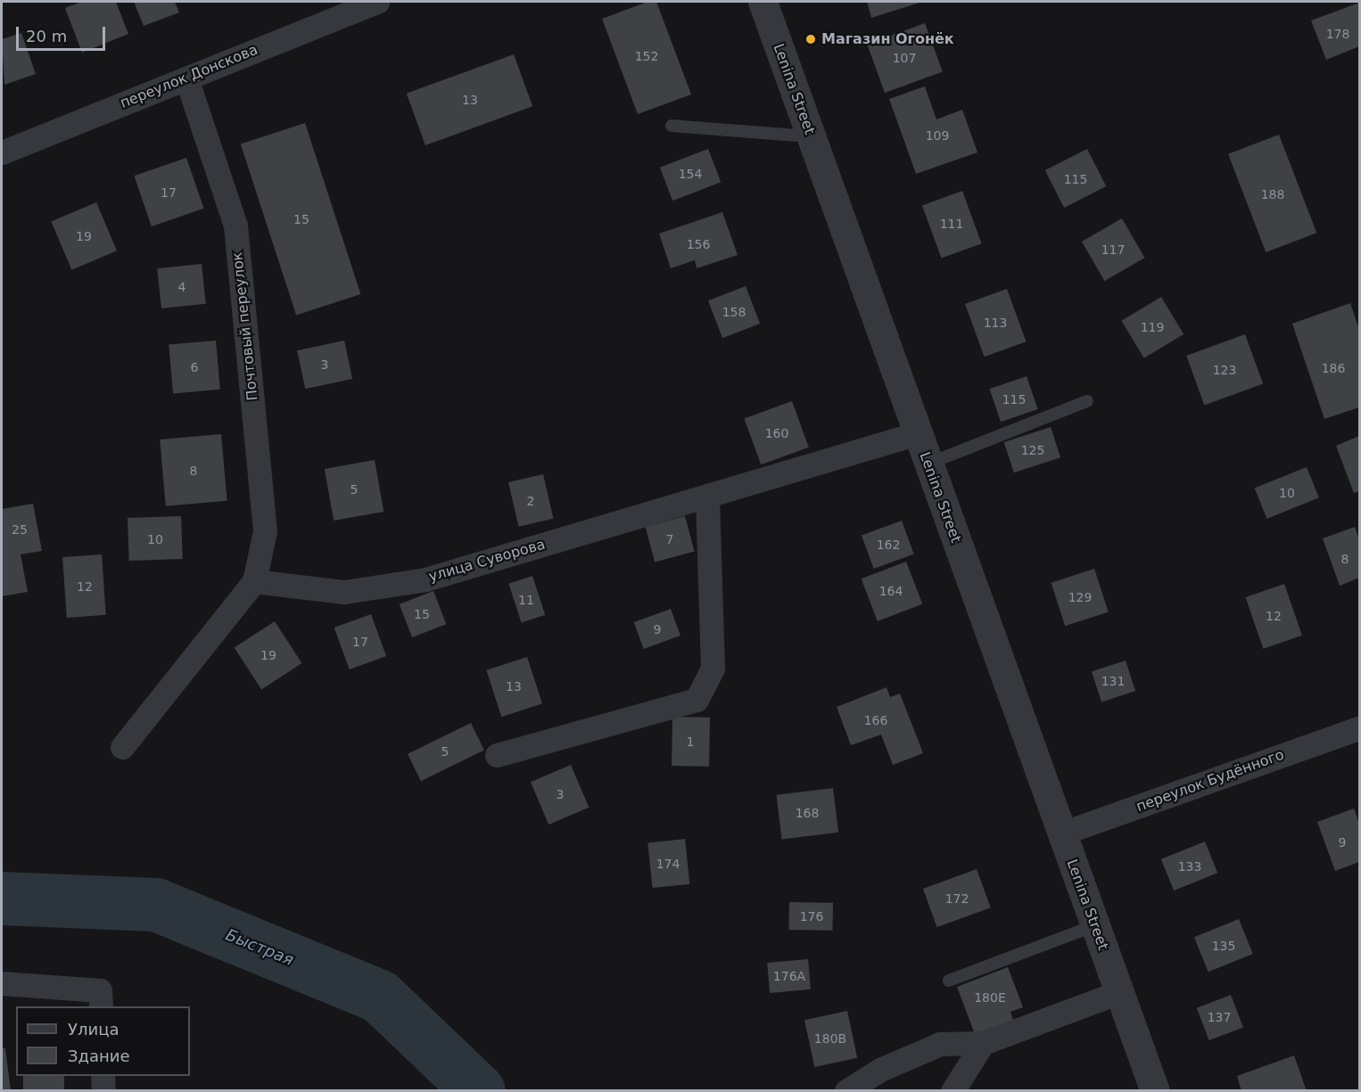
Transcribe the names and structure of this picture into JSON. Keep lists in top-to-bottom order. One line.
{"streets":{"street":["переулок Донскова","Lenina Street","Почтовый переулок","улица Суворова","переулок Будённого"]},"crossings":[["переулок Донскова","Почтовый переулок"],["Lenina Street","улица Суворова"],["Lenina Street","переулок Будённого"],["Почтовый переулок","улица Суворова"]],"water":["Быстрая"],"places":["Магазин Огонёк"],"house_numbers":["178","152","107","13","109","154","115","17","188","15","111","19","156","117","4","158","113","119","3","6","186","123","115","160","125","8","5","10","2","25","10","7","162","8","12","164","129","11","15","12","9","17","19","131","13","166","1","5","3","168","9","174","133","172","176","135","176А","180Е","137","180В"],"legend":["Улица","Здание"],"scale_bar":"20 m"}
